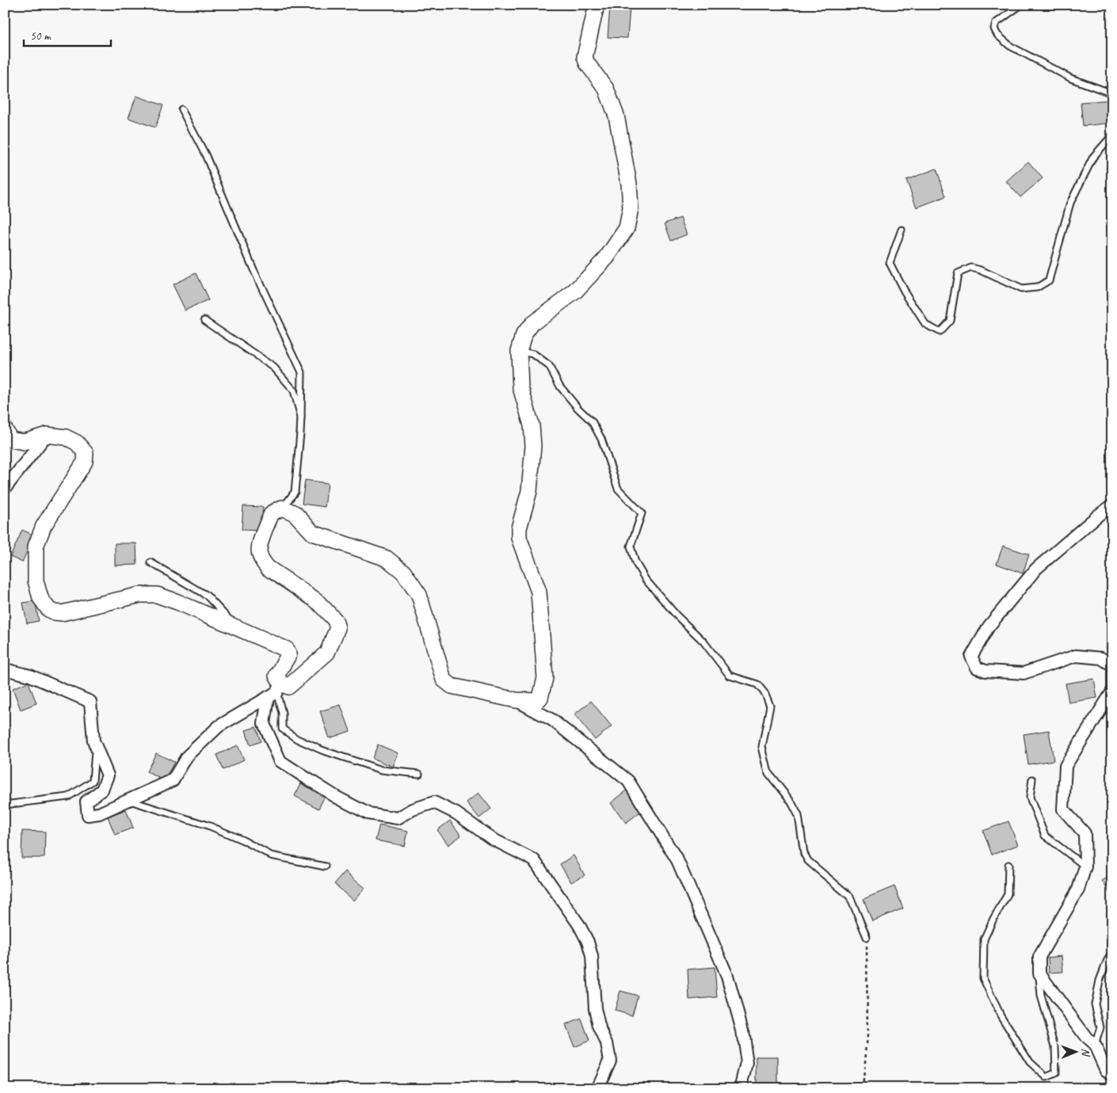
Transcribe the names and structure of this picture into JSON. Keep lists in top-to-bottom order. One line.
{"scale_bar":"50 m","north":"right"}
